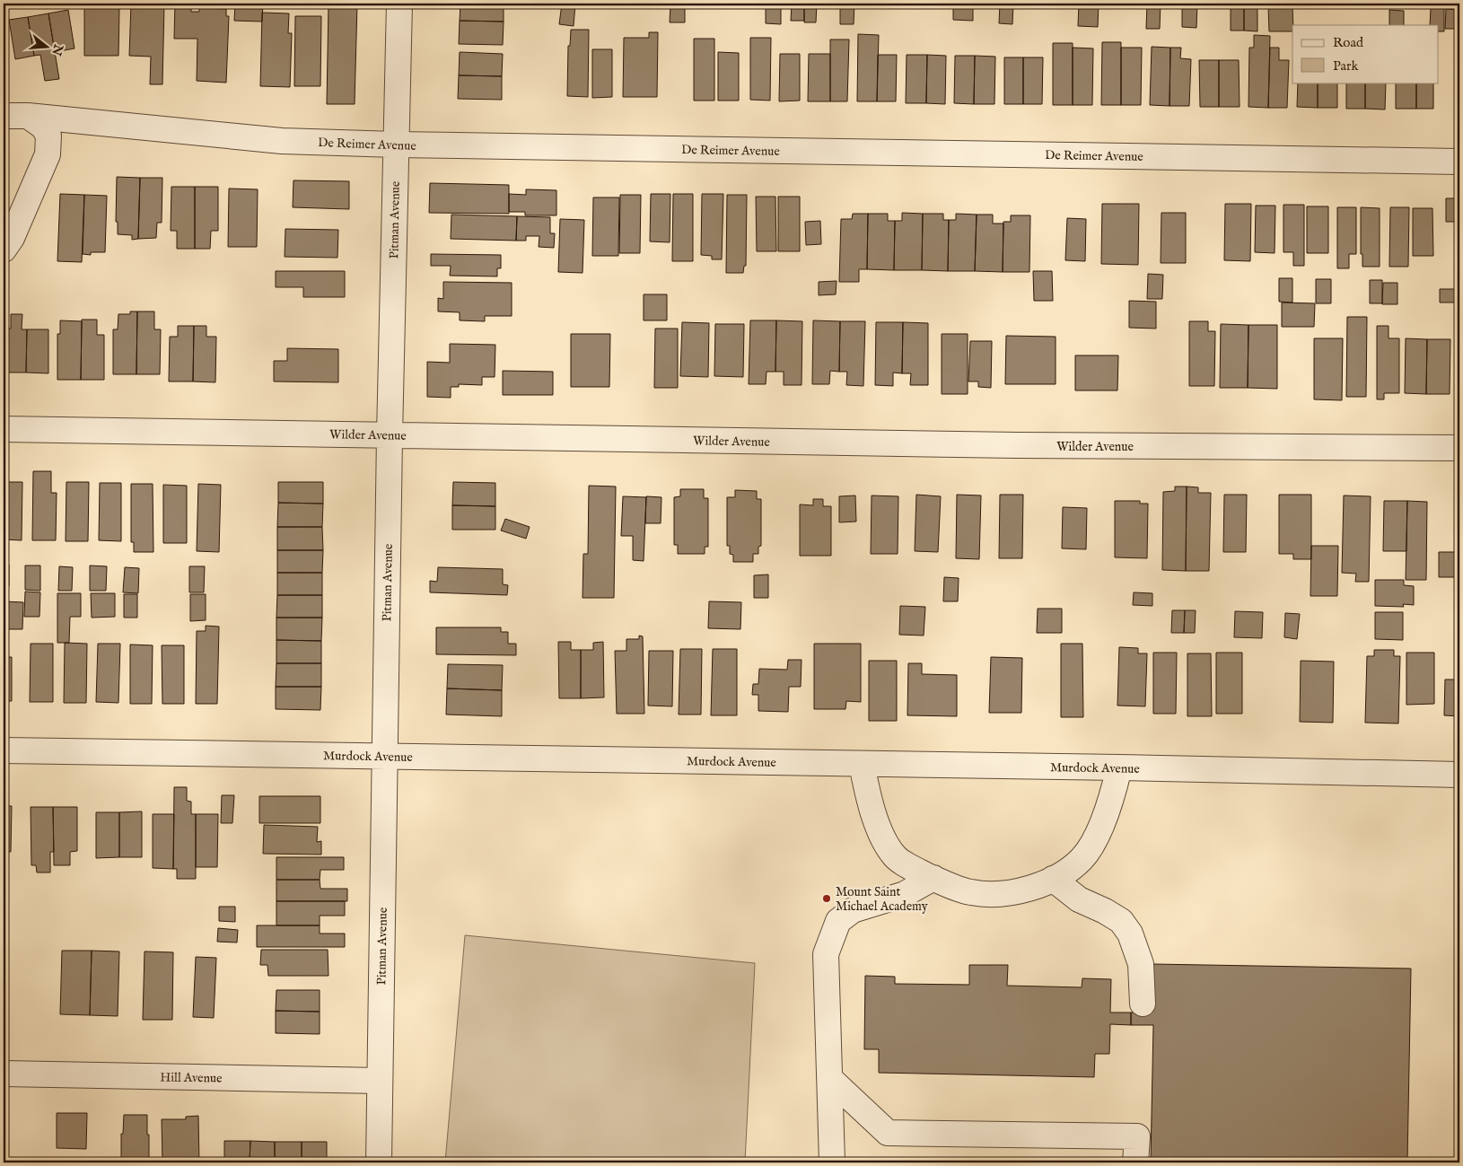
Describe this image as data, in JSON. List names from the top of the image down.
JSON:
{
  "streets": {
    "street": [
      "De Reimer Avenue",
      "Pitman Avenue",
      "Wilder Avenue",
      "Murdock Avenue",
      "Hill Avenue"
    ]
  },
  "crossings": [
    ["De Reimer Avenue", "Pitman Avenue"],
    ["Pitman Avenue", "Wilder Avenue"],
    ["Pitman Avenue", "Murdock Avenue"],
    ["Pitman Avenue", "Hill Avenue"]
  ],
  "places": ["Mount Saint Michael Academy"],
  "legend": ["Road", "Park"],
  "north": "right"
}
